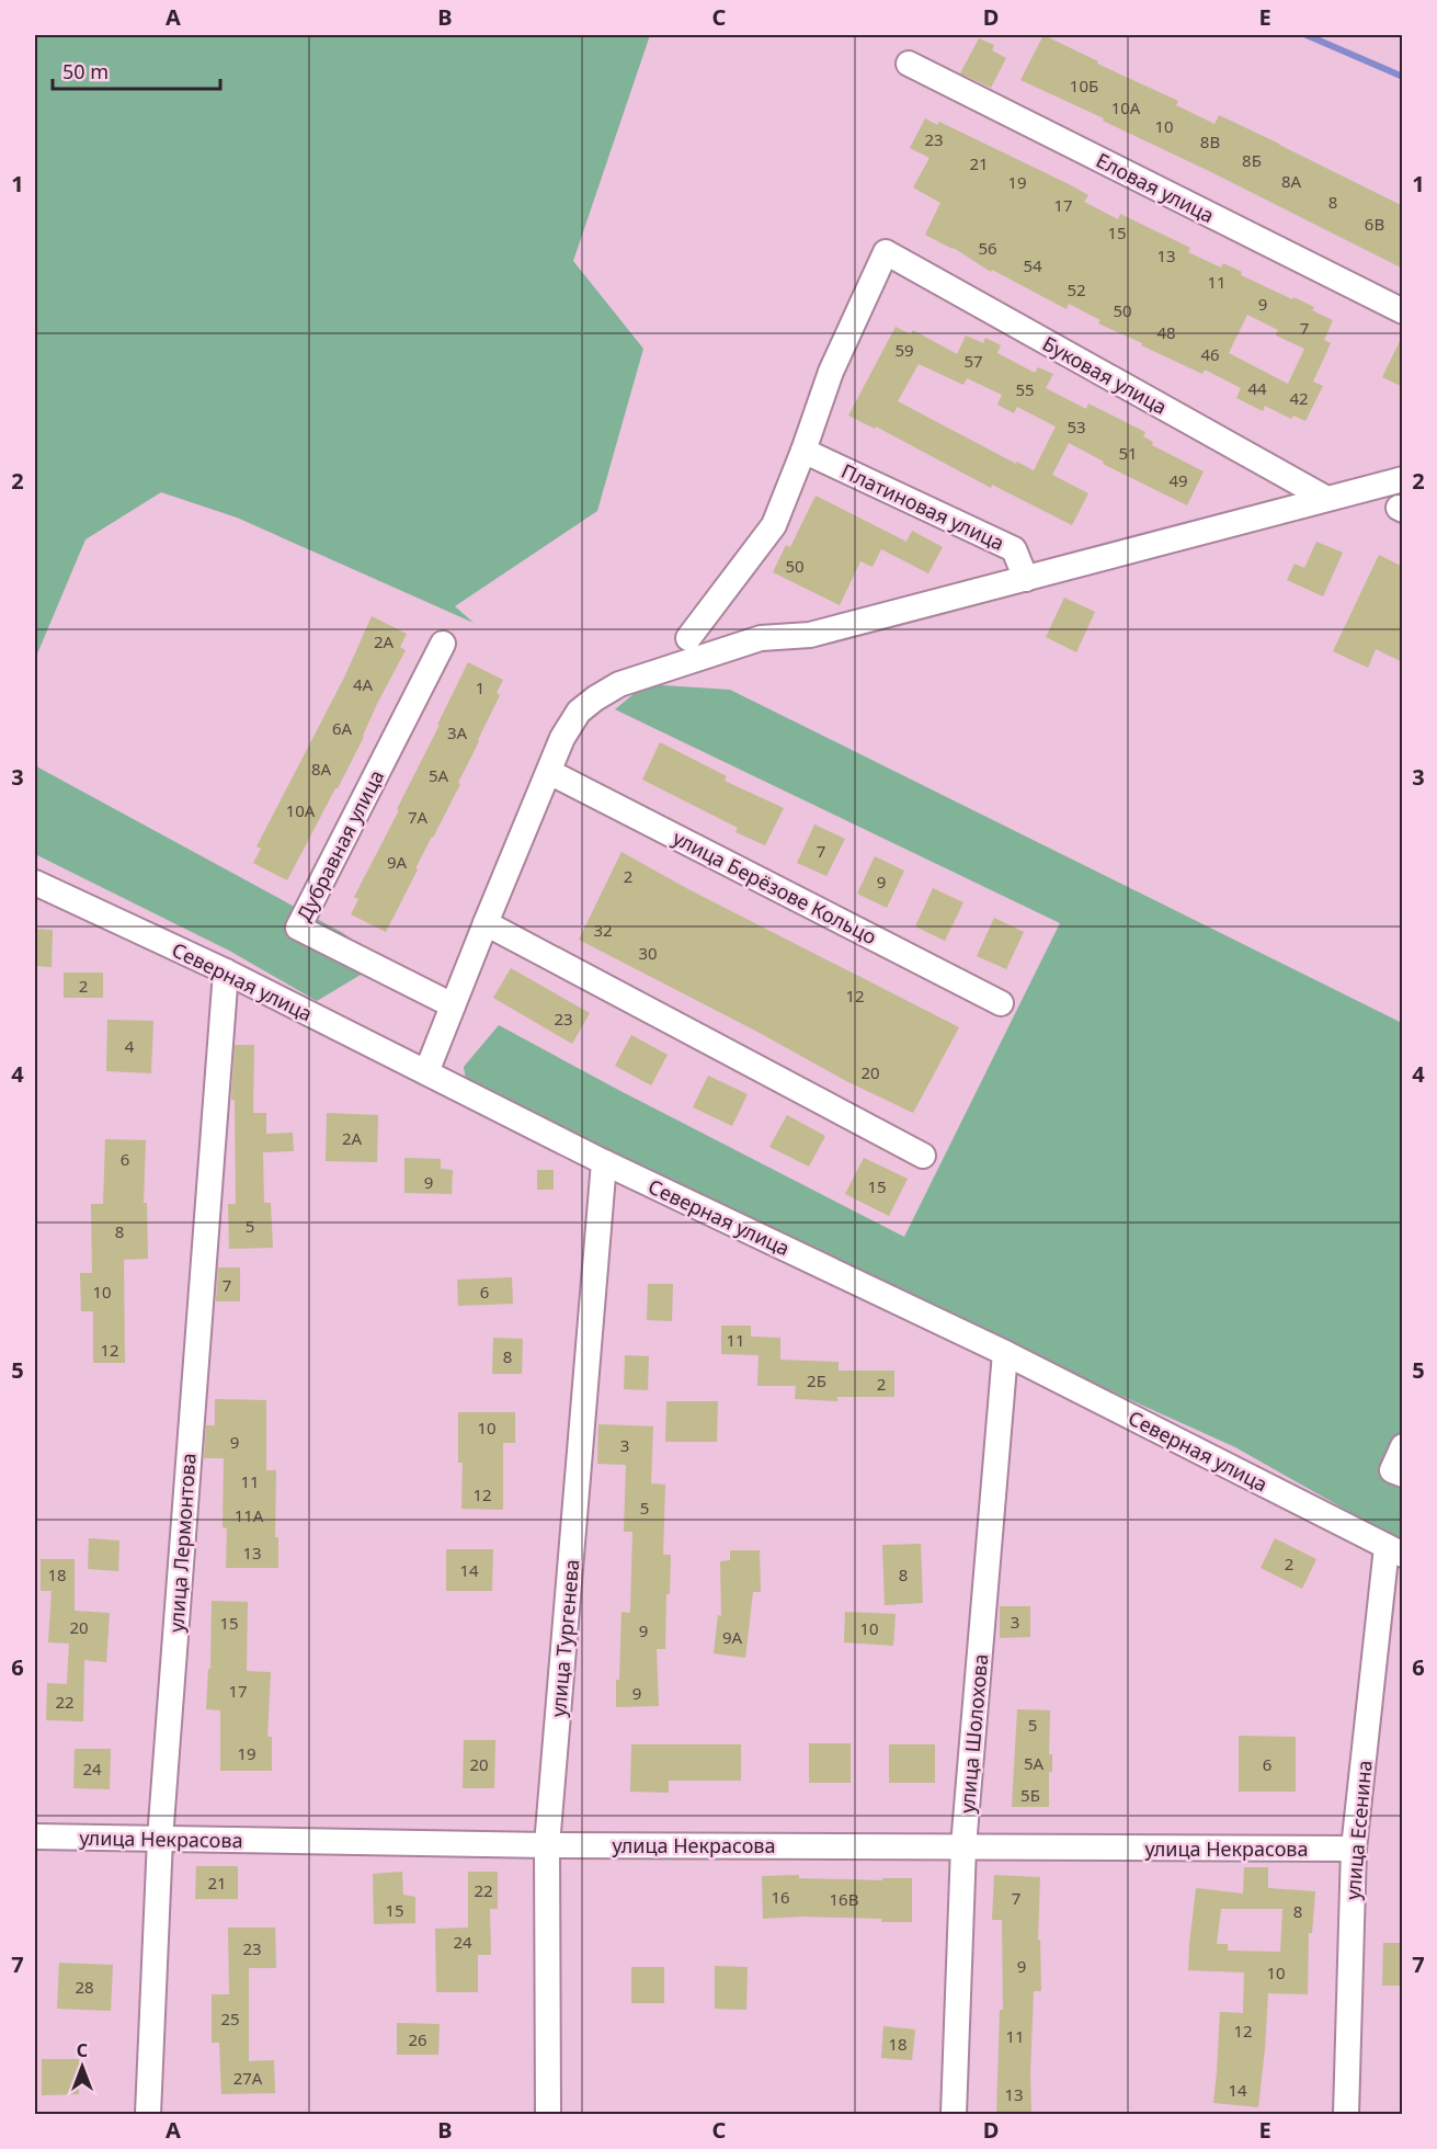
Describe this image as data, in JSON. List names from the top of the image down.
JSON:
{
  "streets": {
    "street": [
      "Еловая улица",
      "Буковая улица",
      "Платиновая улица",
      "Дубравная улица",
      "улица Берёзове Кольцо",
      "Северная улица",
      "улица Лермонтова",
      "улица Тургенева",
      "улица Шолохова",
      "улица Есенина",
      "улица Некрасова"
    ]
  },
  "crossings": [
    ["Буковая улица", "Платиновая улица"],
    ["Северная улица", "улица Лермонтова"],
    ["Северная улица", "улица Тургенева"],
    ["Северная улица", "улица Шолохова"],
    ["Северная улица", "улица Есенина"],
    ["улица Лермонтова", "улица Некрасова"],
    ["улица Тургенева", "улица Некрасова"],
    ["улица Шолохова", "улица Некрасова"],
    ["улица Есенина", "улица Некрасова"]
  ],
  "house_numbers": [
    "10Б",
    "10А",
    "10",
    "23",
    "8В",
    "8Б",
    "21",
    "8А",
    "19",
    "8",
    "17",
    "6В",
    "15",
    "56",
    "13",
    "54",
    "11",
    "52",
    "9",
    "50",
    "7",
    "48",
    "59",
    "46",
    "57",
    "44",
    "55",
    "42",
    "53",
    "51",
    "49",
    "50",
    "2А",
    "4А",
    "1",
    "6А",
    "3А",
    "8А",
    "5А",
    "10А",
    "7А",
    "7",
    "9А",
    "2",
    "9",
    "32",
    "30",
    "2",
    "12",
    "23",
    "4",
    "20",
    "2А",
    "6",
    "9",
    "15",
    "5",
    "8",
    "7",
    "10",
    "6",
    "11",
    "12",
    "8",
    "2Б",
    "2",
    "10",
    "9",
    "3",
    "11",
    "12",
    "5",
    "11А",
    "13",
    "2",
    "14",
    "18",
    "8",
    "3",
    "15",
    "20",
    "10",
    "9",
    "9А",
    "17",
    "9",
    "22",
    "5",
    "19",
    "5А",
    "20",
    "6",
    "24",
    "5Б",
    "21",
    "22",
    "16",
    "7",
    "16В",
    "15",
    "8",
    "24",
    "23",
    "9",
    "10",
    "28",
    "25",
    "12",
    "11",
    "26",
    "18",
    "27А",
    "14",
    "13"
  ],
  "scale_bar": "50 m",
  "north": "top",
  "grid": {
    "columns": [
      "A",
      "B",
      "C",
      "D",
      "E"
    ],
    "rows": [
      "1",
      "2",
      "3",
      "4",
      "5",
      "6",
      "7"
    ]
  }
}
